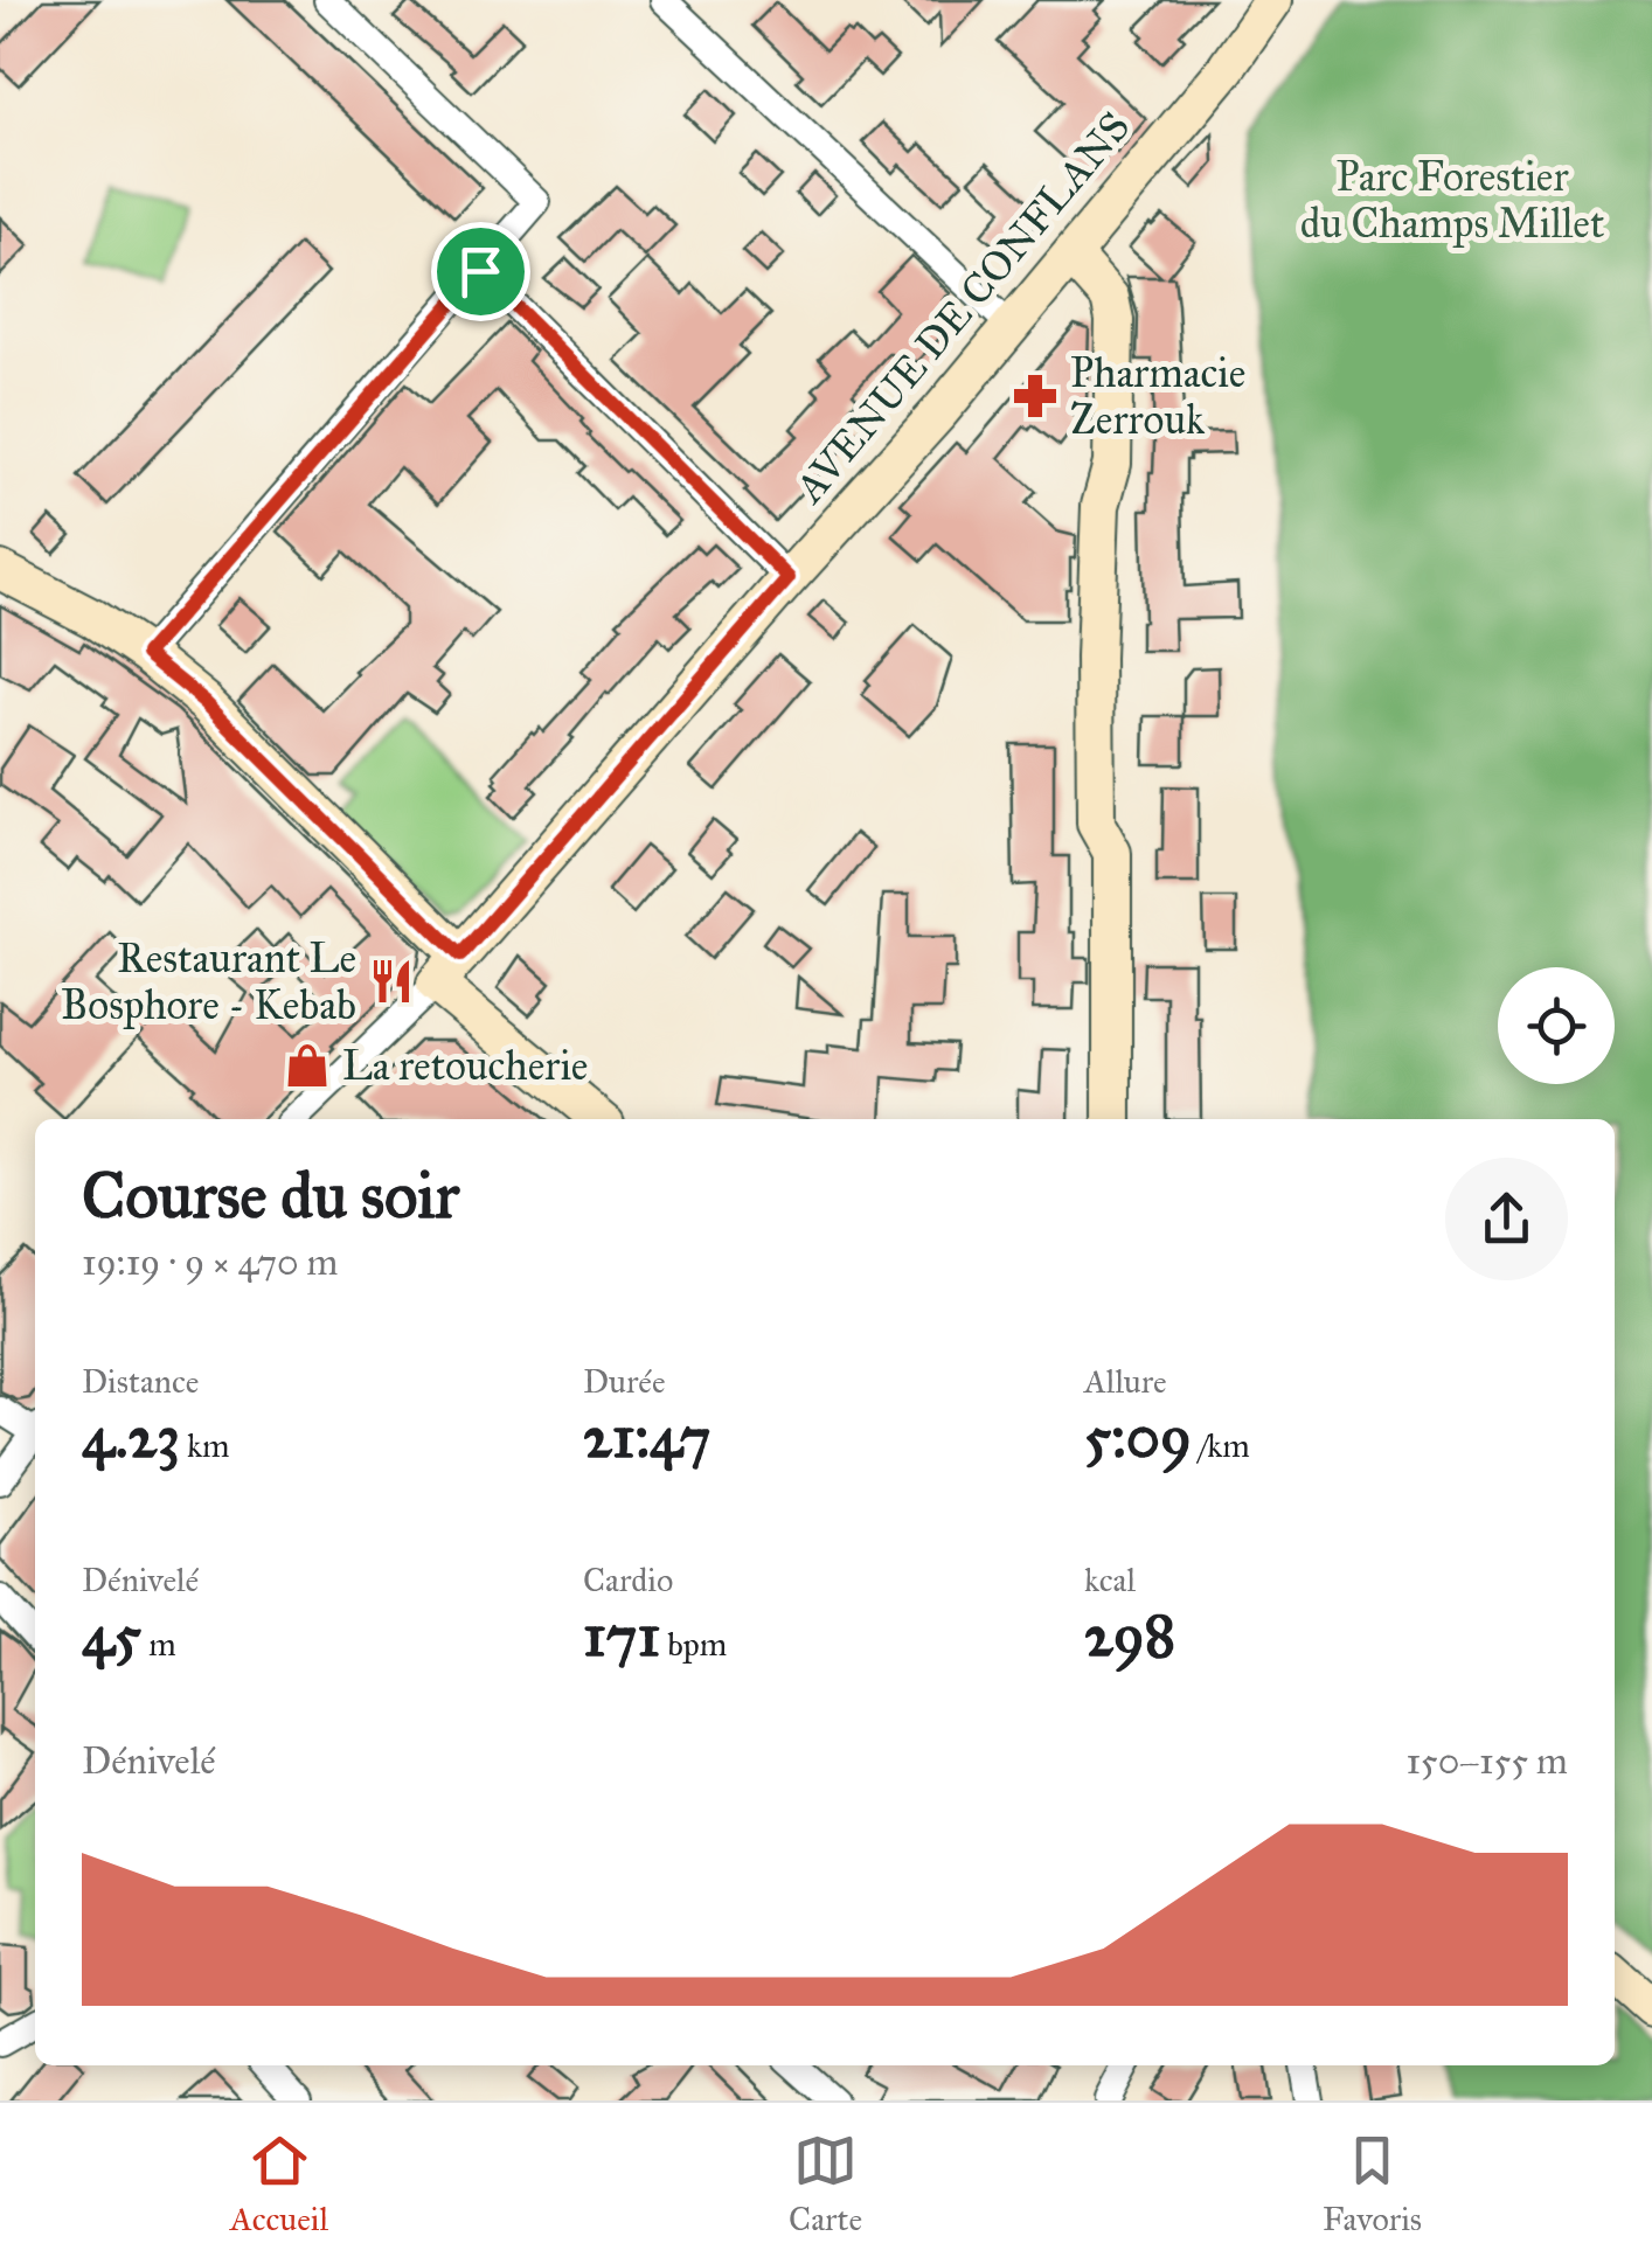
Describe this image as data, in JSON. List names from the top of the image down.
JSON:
{
  "streets": {
    "street": ["AVENUE DE CONFLANS"]
  },
  "parks": ["Parc Forestier du Champs Millet"],
  "places": {
    "pharmacy": ["Pharmacie Zerrouk"],
    "restaurant": ["Restaurant Le Bosphore - Kebab"],
    "shop": ["La retoucherie"]
  },
  "page": {
    "heading": ["Course du soir", "19:19 · 9 × 470 m"],
    "stats": [
      ["Distance", "4.23 km"],
      ["Durée", "21:47"],
      ["Allure", "5:09 /km"],
      ["Dénivelé", "45 m"],
      ["Cardio", "171 bpm"],
      ["kcal", "298"]
    ],
    "chart": ["Dénivelé", "150–155 m"],
    "tabs": ["Accueil", "Carte", "Favoris"]
  }
}
